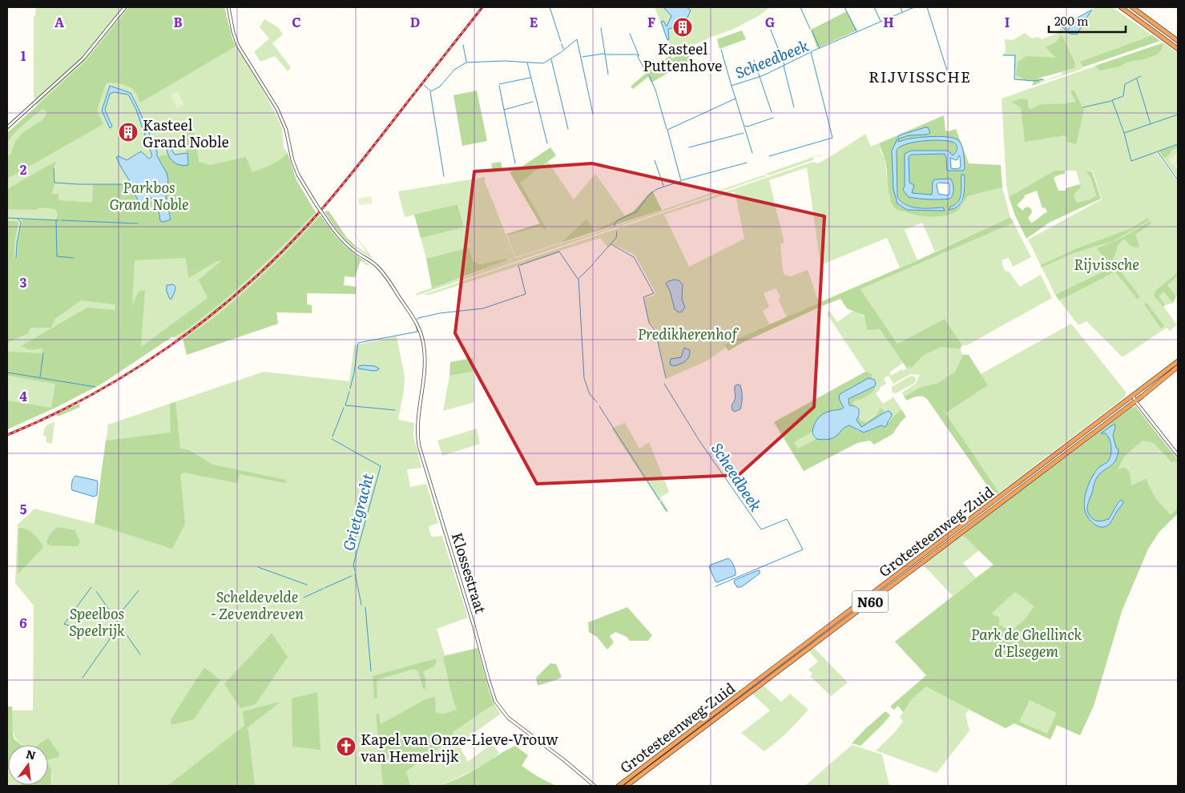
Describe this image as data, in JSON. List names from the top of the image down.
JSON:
{
  "streets": {
    "highway": ["Grotesteenweg-Zuid", "N60"],
    "street": ["Klossestraat"]
  },
  "crossings": [
    ["Grotesteenweg-Zuid", "N60"]
  ],
  "districts": ["RIJVISSCHE"],
  "water": ["Scheedbeek", "Grietgracht"],
  "parks": [
    "Parkbos Grand Noble",
    "Rijvissche",
    "Predikherenhof",
    "Scheldevelde - Zevendreven",
    "Speelbos Speelrijk",
    "Park de Ghellinck d'Elsegem"
  ],
  "places": {
    "building": ["Kasteel Puttenhove", "Kasteel Grand Noble"],
    "church": ["Kapel van Onze-Lieve-Vrouw van Hemelrijk"]
  },
  "scale_bar": "200 m",
  "north": "top",
  "grid": {
    "columns": [
      "A",
      "B",
      "C",
      "D",
      "E",
      "F",
      "G",
      "H",
      "I"
    ],
    "rows": [
      "1",
      "2",
      "3",
      "4",
      "5",
      "6"
    ]
  }
}
